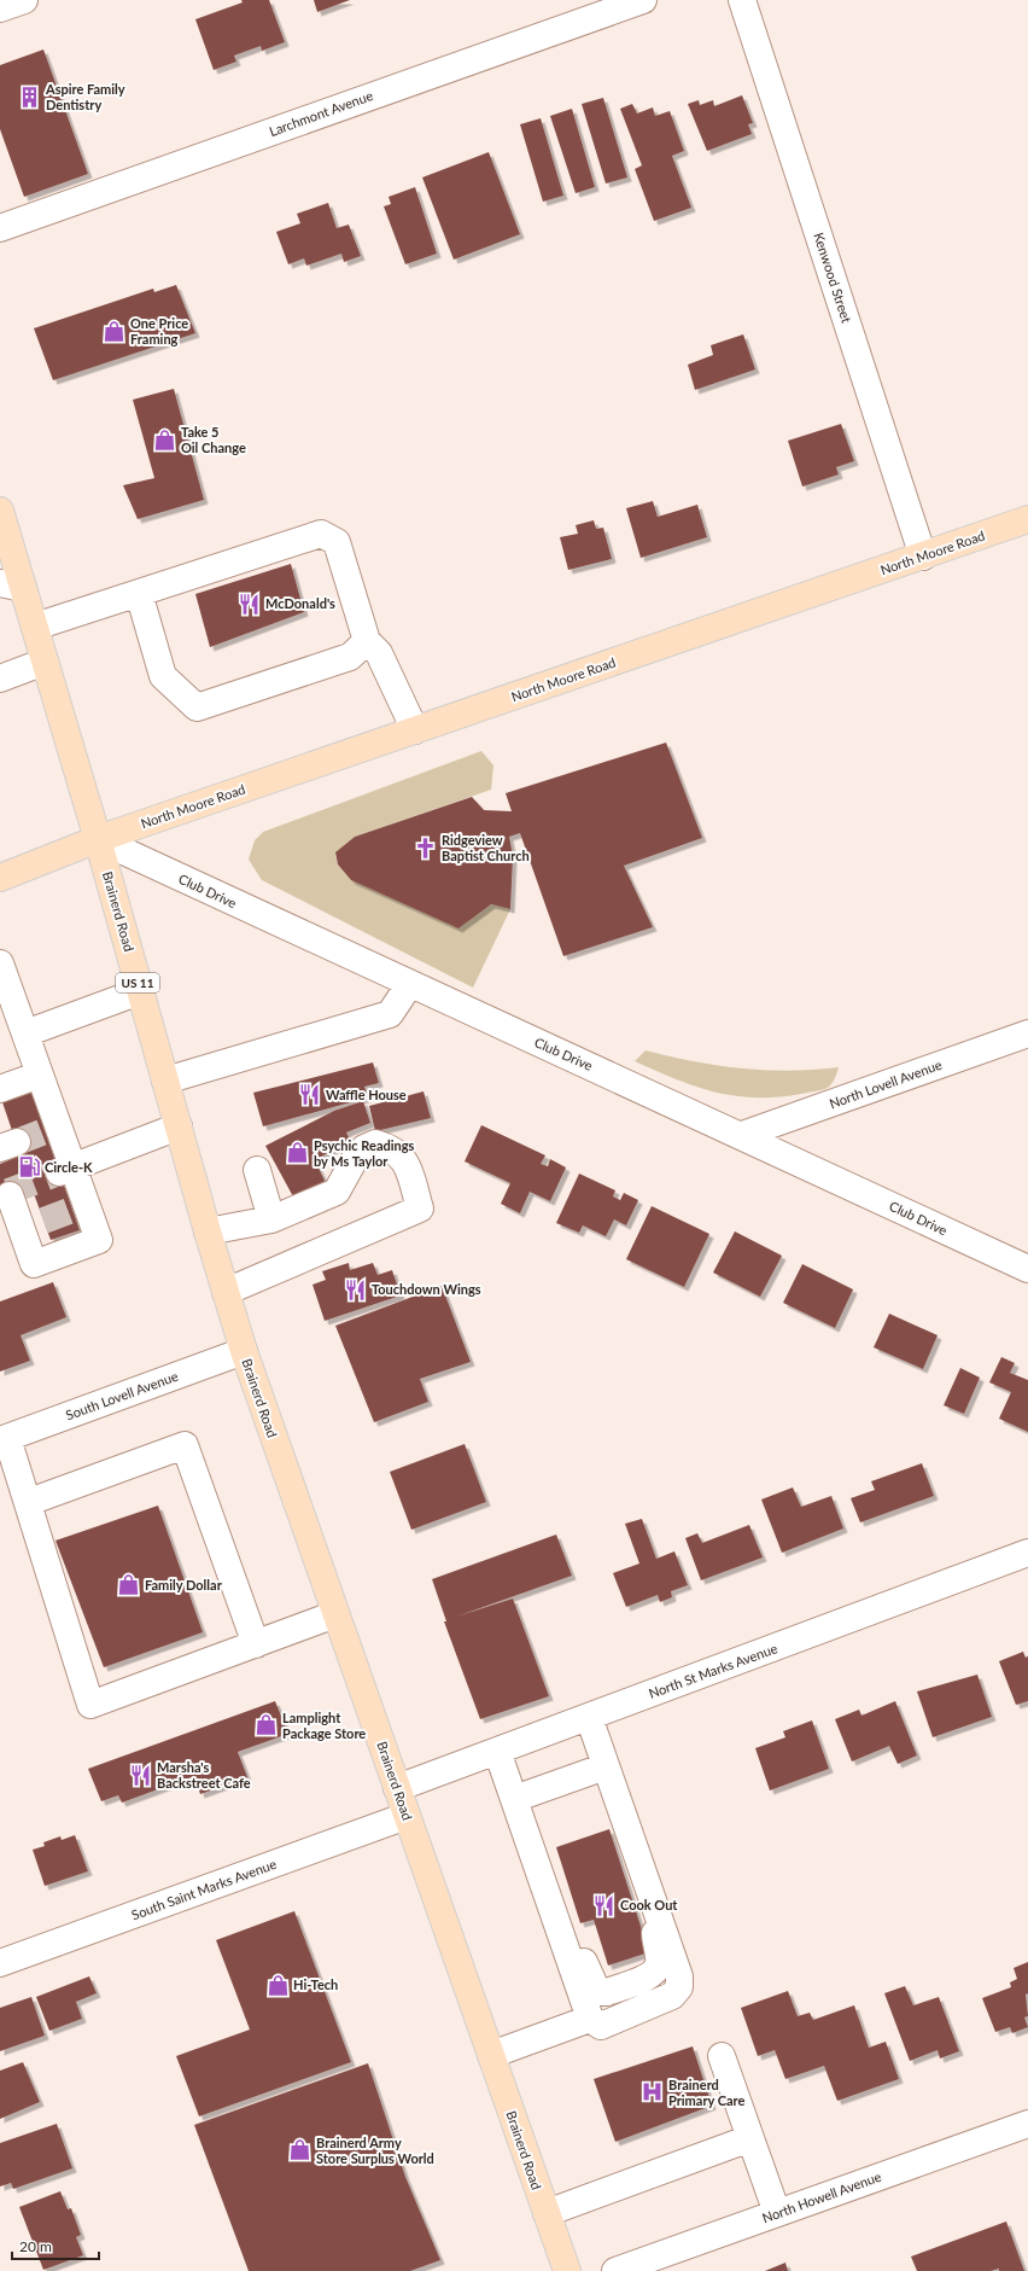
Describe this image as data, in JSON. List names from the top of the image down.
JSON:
{
  "streets": {
    "main road": ["North Moore Road", "Brainerd Road", "US 11"],
    "street": [
      "Larchmont Avenue",
      "Kenwood Street",
      "Club Drive",
      "North Lovell Avenue",
      "South Lovell Avenue",
      "North St Marks Avenue",
      "South Saint Marks Avenue",
      "North Howell Avenue"
    ]
  },
  "crossings": [
    ["Kenwood Street", "North Moore Road"],
    ["North Moore Road", "Club Drive"],
    ["North Moore Road", "Brainerd Road"],
    ["Club Drive", "Brainerd Road"],
    ["Club Drive", "North Lovell Avenue"],
    ["Brainerd Road", "South Lovell Avenue"],
    ["Brainerd Road", "North St Marks Avenue"],
    ["Brainerd Road", "South Saint Marks Avenue"]
  ],
  "places": {
    "building": ["Aspire Family Dentistry"],
    "shop": [
      "One Price Framing",
      "Take 5 Oil Change",
      "Psychic Readings by Ms Taylor",
      "Family Dollar",
      "Lamplight Package Store",
      "Hi-Tech",
      "Brainerd Army Store Surplus World"
    ],
    "restaurant": [
      "McDonald's",
      "Waffle House",
      "Touchdown Wings",
      "Marsha's Backstreet Cafe",
      "Cook Out"
    ],
    "church": ["Ridgeview Baptist Church"],
    "fuel station": ["Circle-K"],
    "hospital": ["Brainerd Primary Care"]
  },
  "scale_bar": "20 m"
}
